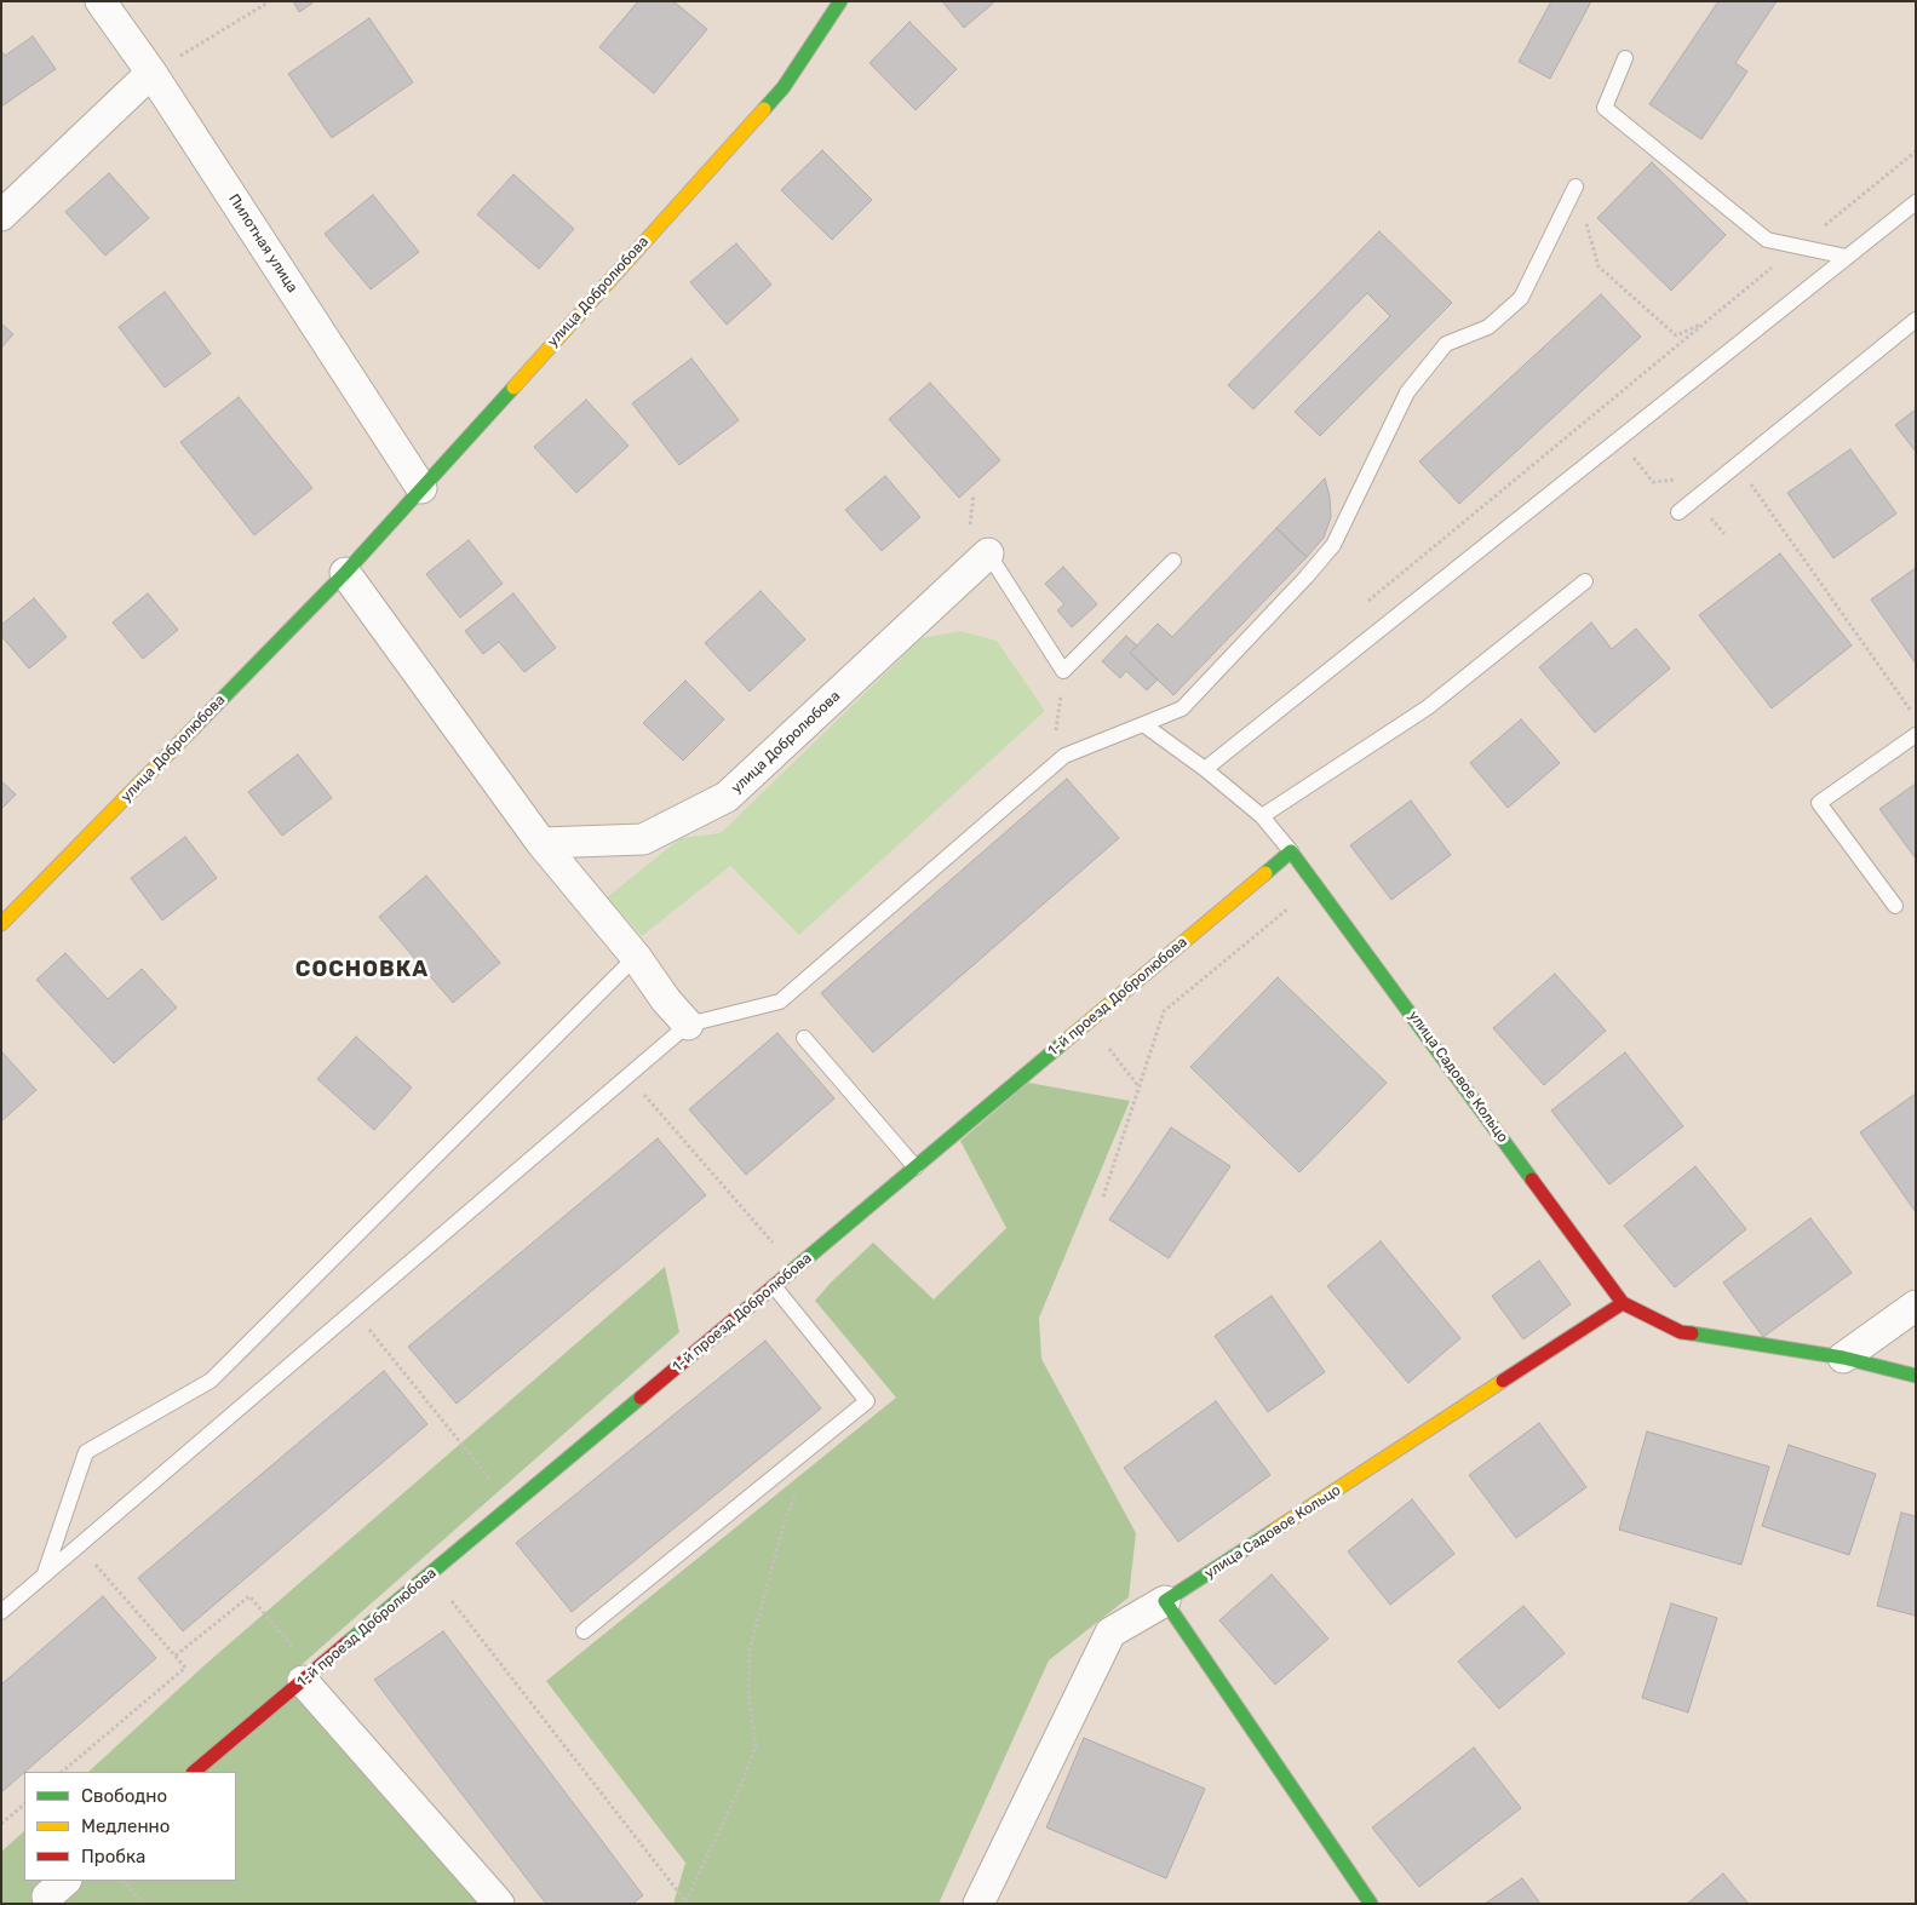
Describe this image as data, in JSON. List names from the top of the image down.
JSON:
{
  "streets": {
    "street": [
      "Пилотная улица",
      "улица Добролюбова",
      "1-й проезд Добролюбова",
      "улица Садовое Кольцо"
    ]
  },
  "crossings": [
    ["Пилотная улица", "улица Добролюбова"],
    ["1-й проезд Добролюбова", "улица Садовое Кольцо"]
  ],
  "districts": ["СОСНОВКА"],
  "legend": ["Свободно", "Медленно", "Пробка"]
}
